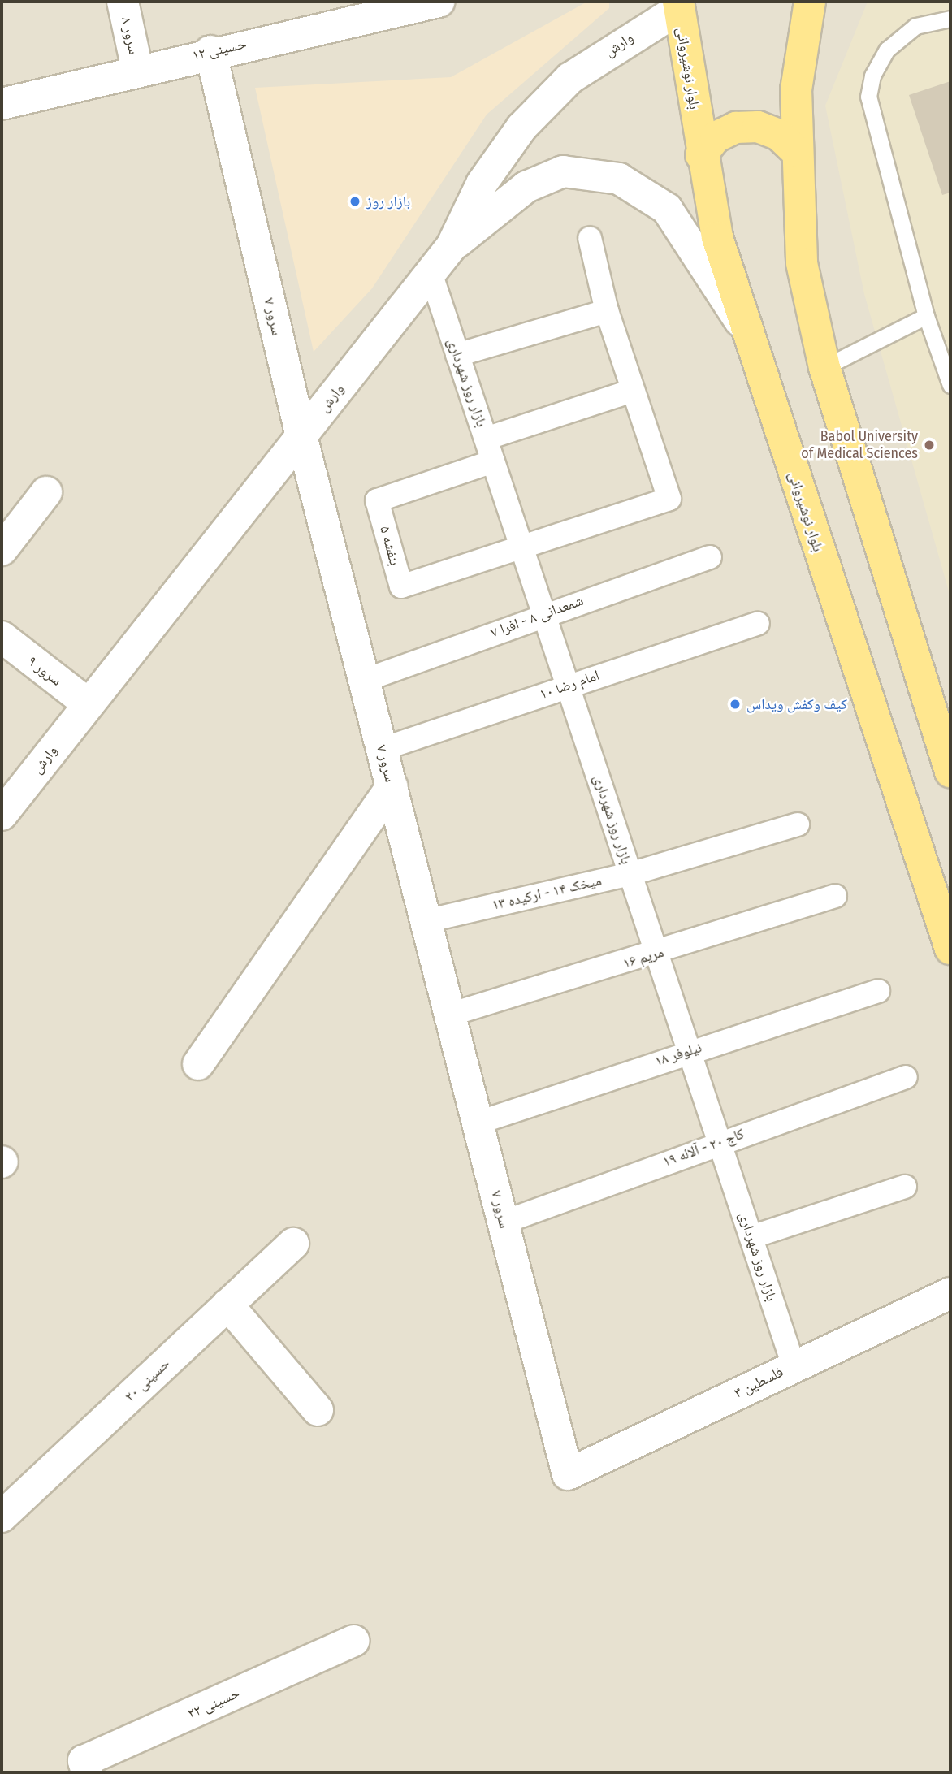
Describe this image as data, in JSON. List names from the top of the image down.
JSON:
{
  "streets": {
    "main road": ["بلوار نوشیروانی"],
    "street": [
      "سرور ۸",
      "وارش",
      "حسینی ۱۲",
      "سرور ۷",
      "بازار روز شهرداری",
      "بنفشه ۵",
      "شمعدانی ۸ - افرا ۷",
      "سرور ۹",
      "امام رضا ۱۰",
      "میخک ۱۴ - ارکیده ۱۳",
      "مریم ۱۶",
      "نیلوفر ۱۸",
      "کاج ۲۰ - آلاله ۱۹",
      "حسینی ٢٠",
      "فلسطین ۳",
      "حسینی ۲۲"
    ]
  },
  "crossings": [
    ["سرور ۸", "حسینی ۱۲"],
    ["وارش", "بلوار نوشیروانی"],
    ["وارش", "سرور ۷"],
    ["وارش", "بازار روز شهرداری"],
    ["وارش", "سرور ۹"],
    ["حسینی ۱۲", "سرور ۷"],
    ["سرور ۷", "شمعدانی ۸ - افرا ۷"],
    ["سرور ۷", "امام رضا ۱۰"],
    ["سرور ۷", "میخک ۱۴ - ارکیده ۱۳"],
    ["سرور ۷", "مریم ۱۶"],
    ["سرور ۷", "نیلوفر ۱۸"],
    ["سرور ۷", "کاج ۲۰ - آلاله ۱۹"],
    ["سرور ۷", "فلسطین ۳"],
    ["بازار روز شهرداری", "بنفشه ۵"],
    ["بازار روز شهرداری", "شمعدانی ۸ - افرا ۷"],
    ["بازار روز شهرداری", "امام رضا ۱۰"],
    ["بازار روز شهرداری", "میخک ۱۴ - ارکیده ۱۳"],
    ["بازار روز شهرداری", "مریم ۱۶"],
    ["بازار روز شهرداری", "نیلوفر ۱۸"],
    ["بازار روز شهرداری", "کاج ۲۰ - آلاله ۱۹"],
    ["بازار روز شهرداری", "فلسطین ۳"]
  ],
  "places": ["بازار روز", "Babol University of Medical Sciences", "کیف و‌کفش ویداس"]
}
